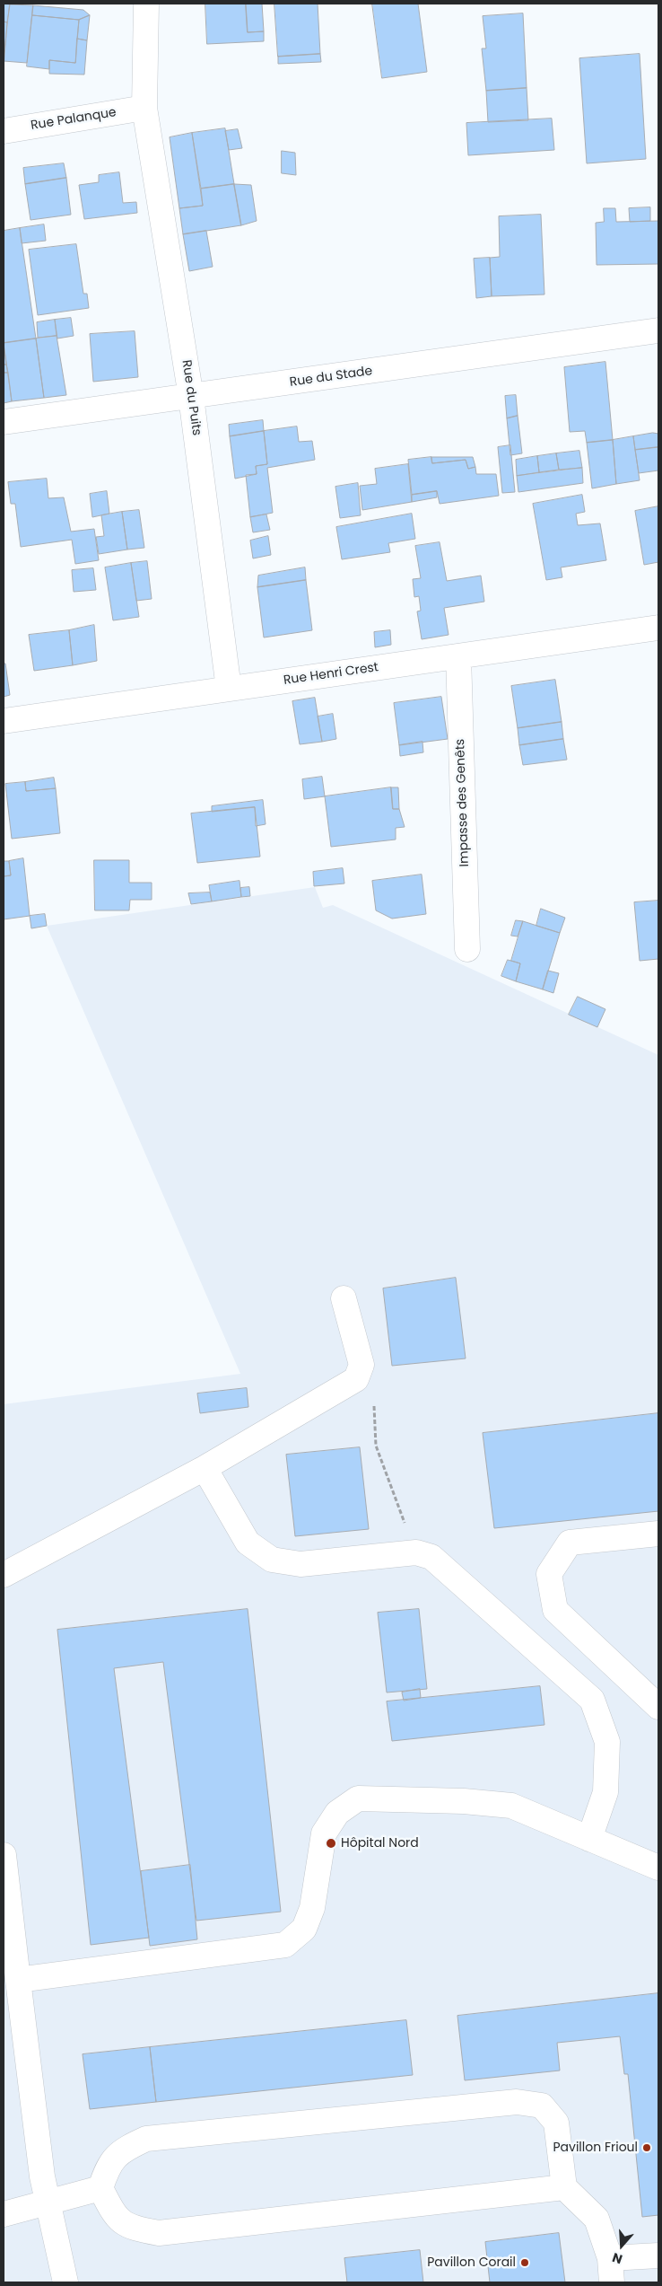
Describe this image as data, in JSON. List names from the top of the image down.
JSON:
{
  "streets": {
    "street": [
      "Rue Palanque",
      "Rue du Stade",
      "Rue du Puits",
      "Rue Henri Crest",
      "Impasse des Genêts"
    ]
  },
  "crossings": [
    ["Rue Palanque", "Rue du Puits"],
    ["Rue du Stade", "Rue du Puits"],
    ["Rue du Puits", "Rue Henri Crest"],
    ["Rue Henri Crest", "Impasse des Genêts"]
  ],
  "places": ["Hôpital Nord", "Pavillon Frioul", "Pavillon Corail"],
  "north": "bottom"
}
